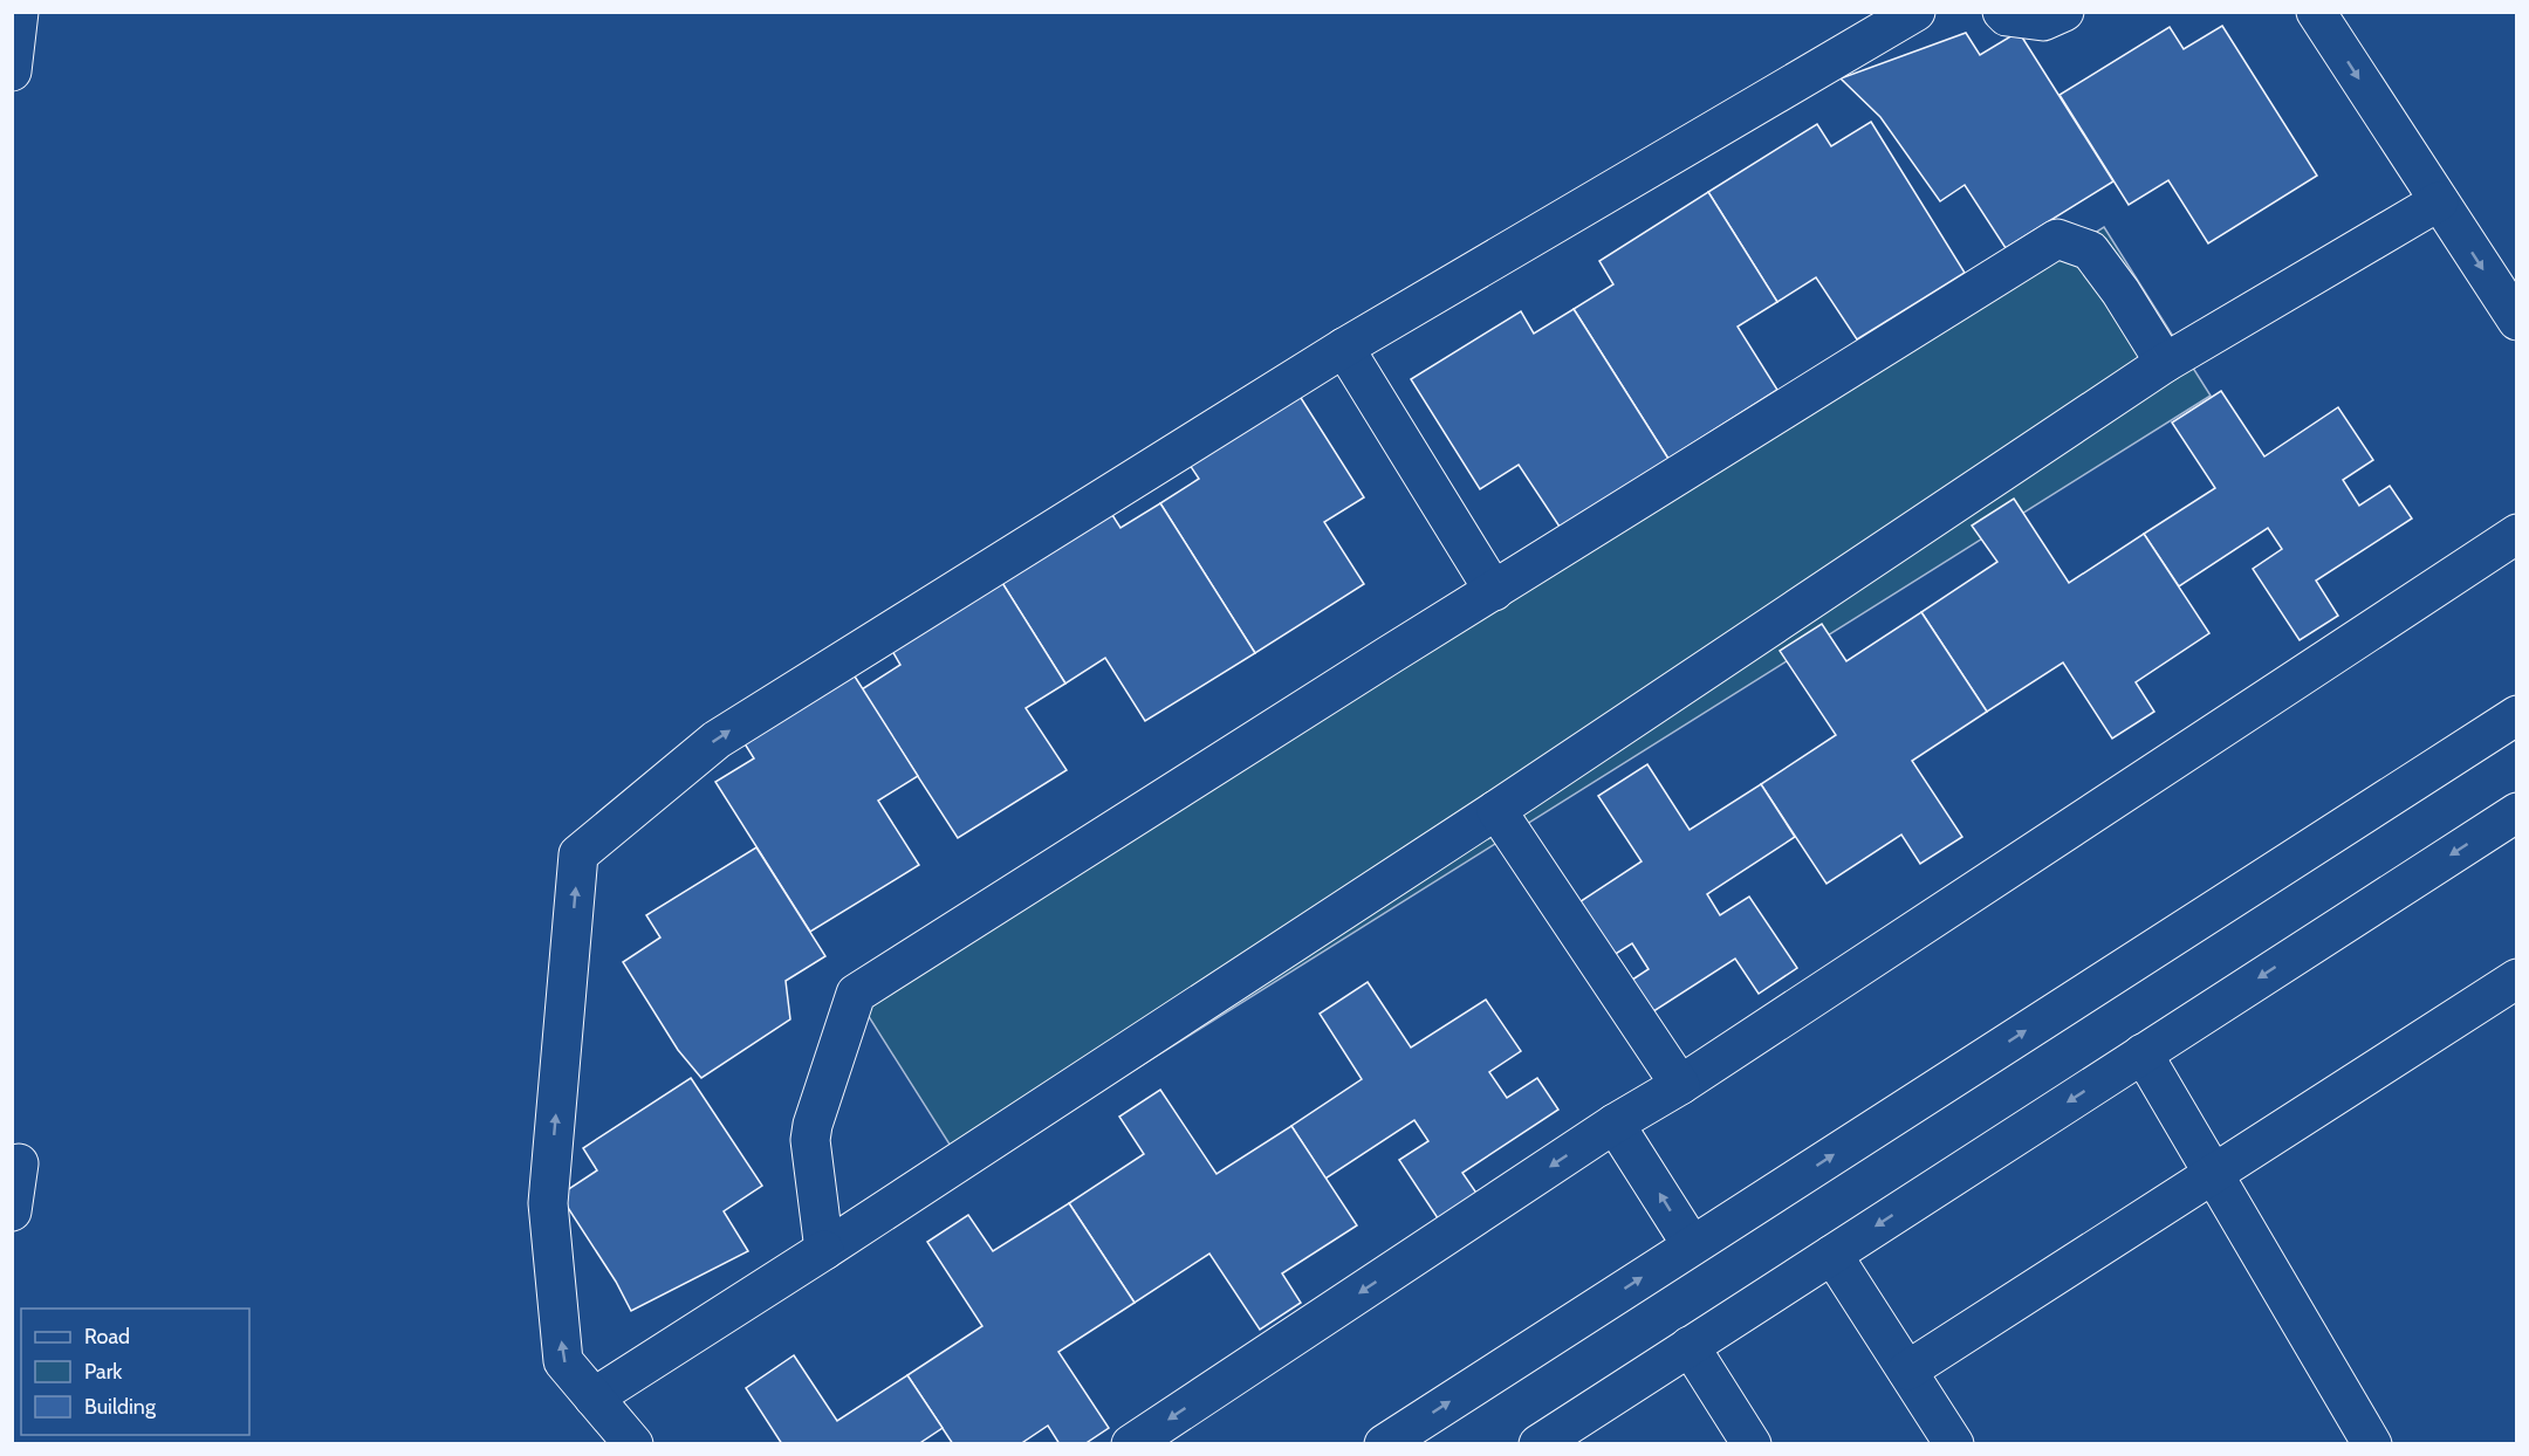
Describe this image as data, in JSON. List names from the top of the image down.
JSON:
{
  "legend": ["Road", "Park", "Building"]
}
